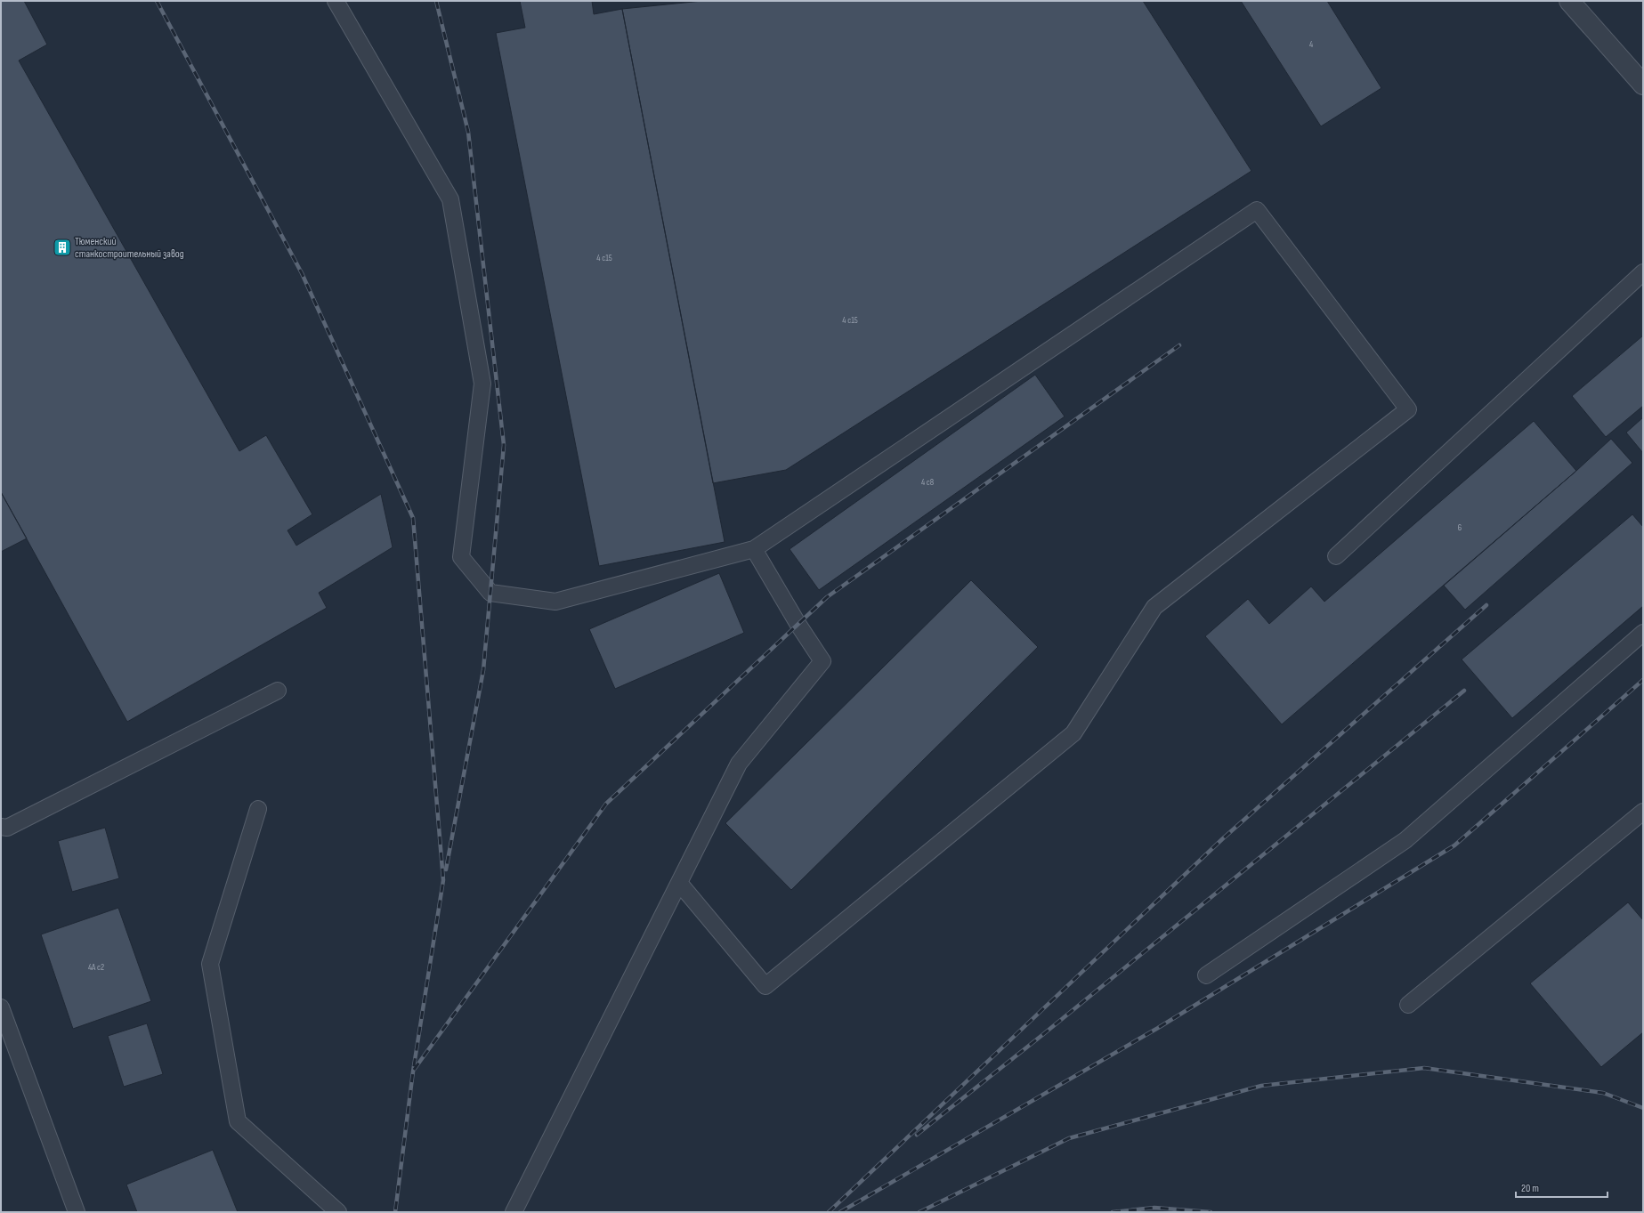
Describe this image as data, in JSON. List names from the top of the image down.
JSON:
{
  "places": {
    "building": ["Тюменский станкостроительный завод"]
  },
  "house_numbers": [
    "4",
    "4 с15",
    "4 с15",
    "4 с8",
    "6",
    "4А с2"
  ],
  "scale_bar": "20 m"
}
